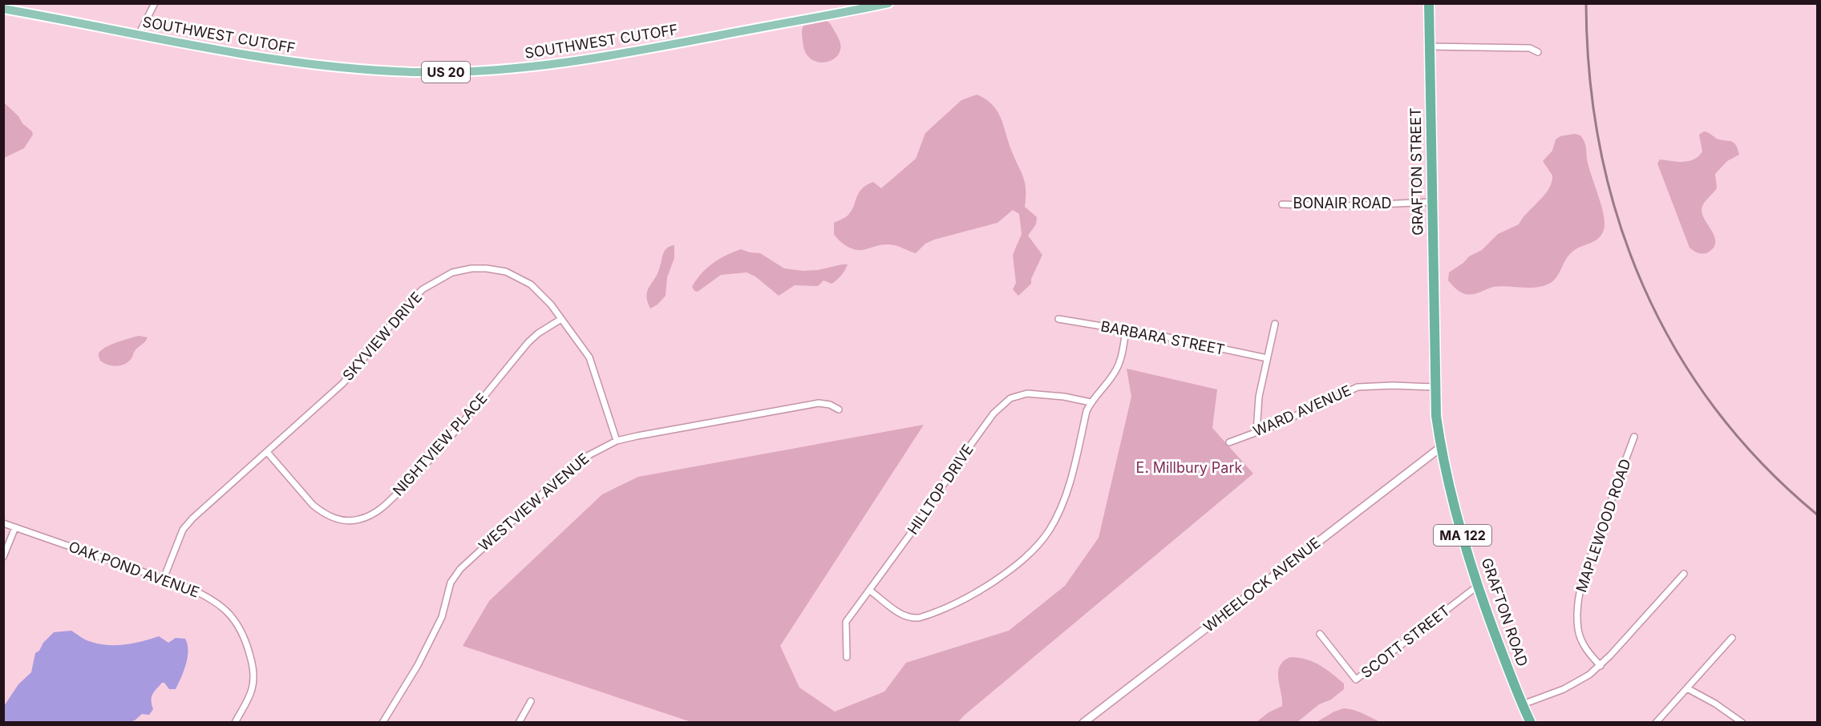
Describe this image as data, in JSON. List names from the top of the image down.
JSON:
{
  "streets": {
    "highway": ["GRAFTON STREET", "MA 122", "GRAFTON ROAD"],
    "main road": ["SOUTHWEST CUTOFF", "US 20"],
    "street": [
      "BONAIR ROAD",
      "SKYVIEW DRIVE",
      "BARBARA STREET",
      "WARD AVENUE",
      "NIGHTVIEW PLACE",
      "HILLTOP DRIVE",
      "WESTVIEW AVENUE",
      "MAPLEWOOD ROAD",
      "OAK POND AVENUE",
      "WHEELOCK AVENUE",
      "SCOTT STREET"
    ]
  },
  "crossings": [
    ["GRAFTON STREET", "BONAIR ROAD"],
    ["GRAFTON STREET", "GRAFTON ROAD"],
    ["SKYVIEW DRIVE", "NIGHTVIEW PLACE"],
    ["SKYVIEW DRIVE", "WESTVIEW AVENUE"],
    ["SKYVIEW DRIVE", "OAK POND AVENUE"],
    ["WARD AVENUE", "GRAFTON ROAD"],
    ["WHEELOCK AVENUE", "GRAFTON ROAD"],
    ["GRAFTON ROAD", "SCOTT STREET"]
  ],
  "parks": ["E. Millbury Park"]
}
